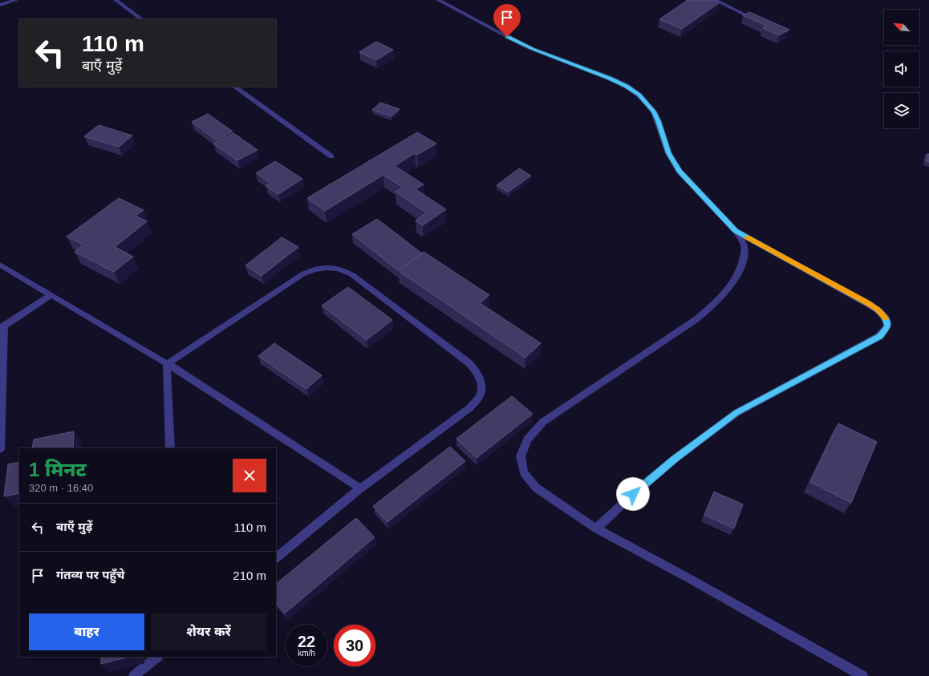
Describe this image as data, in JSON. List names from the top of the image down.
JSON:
{
  "north": "top left",
  "page": {
    "turn": ["110 m", "बाएँ मुड़ें"],
    "heading": ["1 मिनट", "320 m · 16:40"],
    "list": [
      {
        "name": "बाएँ मुड़ें",
        "value": "110 m"
      },
      {
        "name": "गंतव्य पर पहुँचे",
        "value": "210 m"
      }
    ],
    "buttons": ["बाहर", "शेयर करें"],
    "speed": "22 km/h",
    "limit": "30"
  }
}
